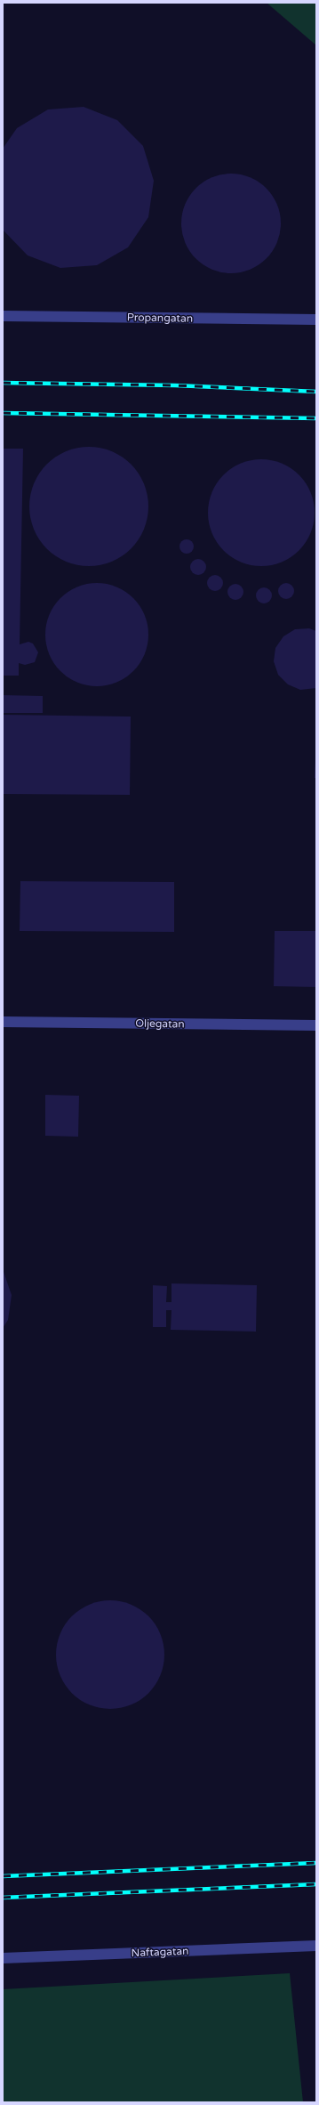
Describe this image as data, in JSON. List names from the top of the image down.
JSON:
{
  "streets": {
    "lane": ["Propangatan", "Oljegatan", "Naftagatan"]
  }
}
